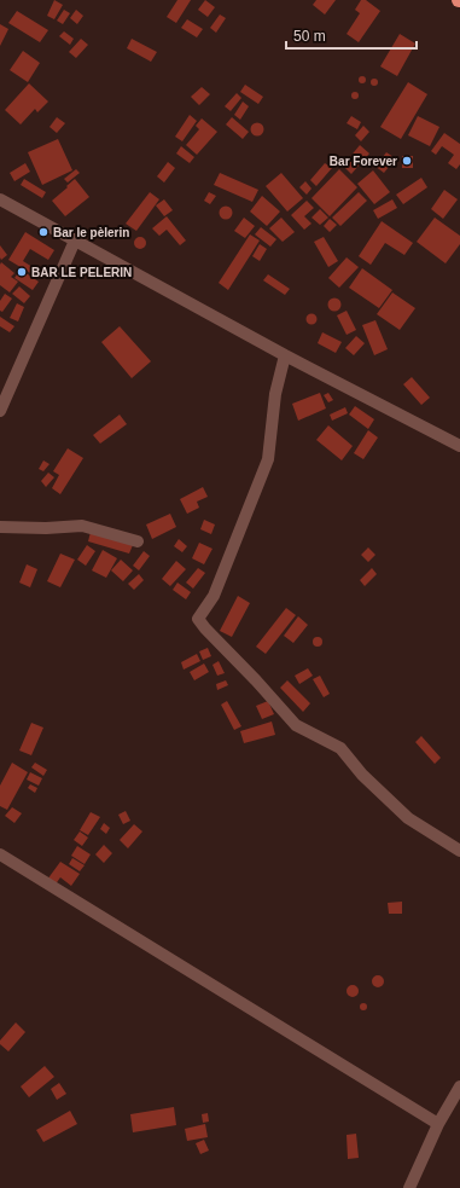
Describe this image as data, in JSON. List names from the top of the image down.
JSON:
{
  "places": ["Bar Forever", "Bar le pèlerin", "BAR LE PELERIN"],
  "scale_bar": "50 m"
}
